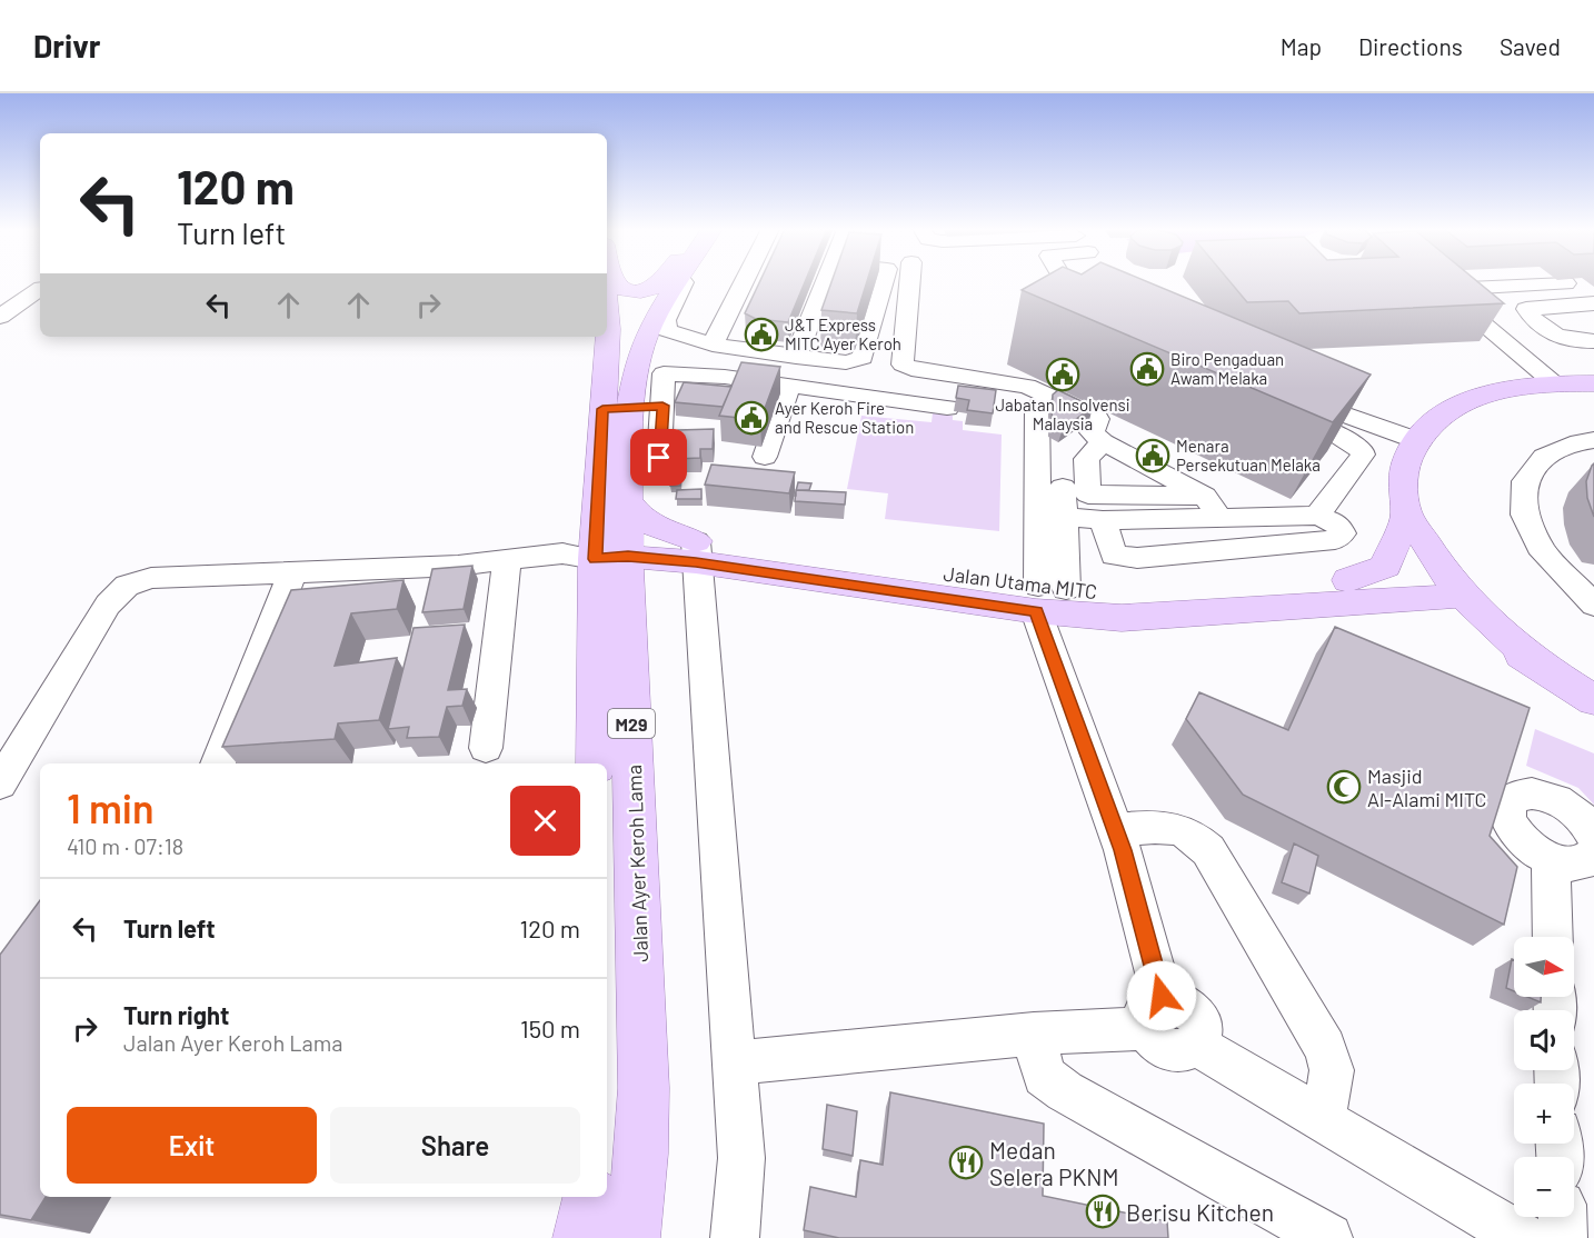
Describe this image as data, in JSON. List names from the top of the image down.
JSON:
{
  "streets": {
    "main road": ["M29", "Jalan Ayer Keroh Lama"]
  },
  "places": {
    "public building": [
      "J&T Express MITC Ayer Keroh",
      "Biro Pengaduan Awam Melaka",
      "Jabatan Insolvensi Malaysia",
      "Ayer Keroh Fire and Rescue Station",
      "Menara Persekutuan Melaka"
    ],
    "mosque": ["Masjid Al-Alami MITC"],
    "restaurant": ["Medan Selera PKNM", "Berisu Kitchen"]
  },
  "north": "right",
  "page": {
    "header": "Drivr",
    "nav": ["Map", "Directions", "Saved"],
    "turn": ["120 m", "Turn left"],
    "heading": ["1 min", "410 m · 07:18"],
    "list": [
      {
        "name": "Turn left",
        "value": "120 m"
      },
      {
        "name": "Turn right",
        "note": "Jalan Ayer Keroh Lama",
        "value": "150 m"
      }
    ],
    "map_buttons": ["+", "−"],
    "buttons": ["Exit", "Share"]
  }
}
